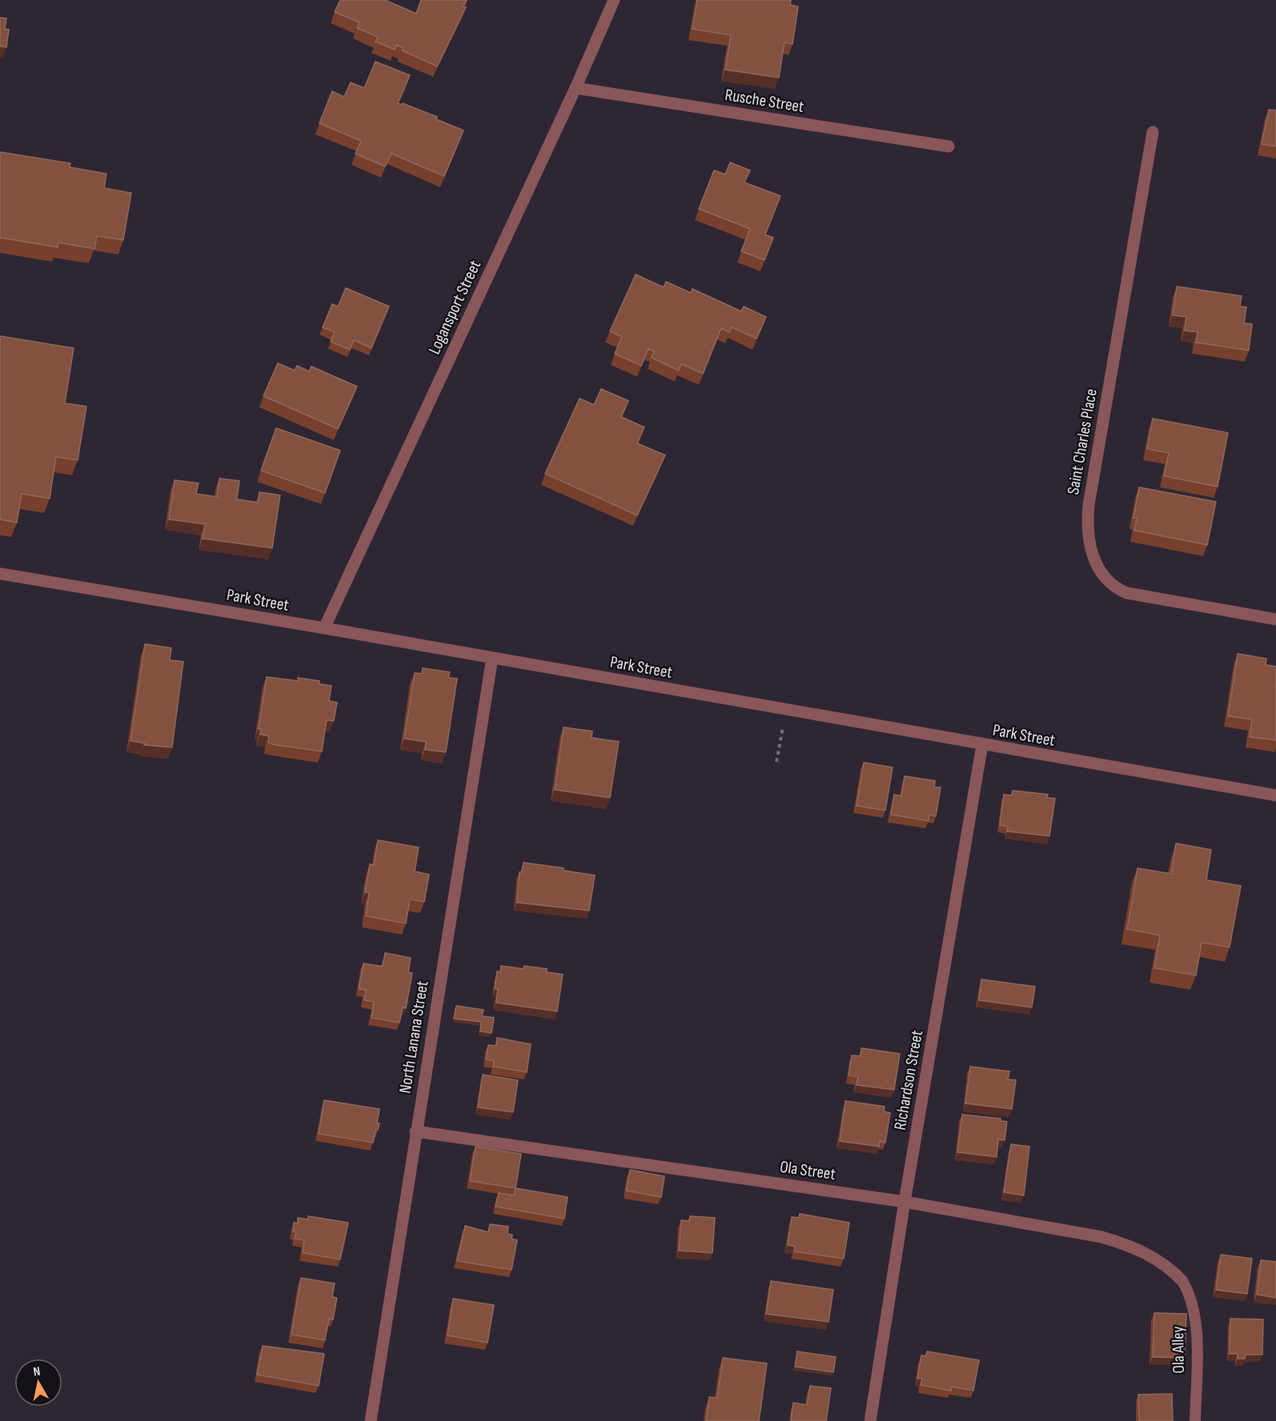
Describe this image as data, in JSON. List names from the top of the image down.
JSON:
{
  "streets": {
    "street": [
      "Rusche Street",
      "Logansport Street",
      "Saint Charles Place",
      "Park Street",
      "North Lanana Street",
      "Richardson Street",
      "Ola Street"
    ],
    "lane": ["Ola Alley"]
  },
  "crossings": [
    ["Rusche Street", "Logansport Street"],
    ["Logansport Street", "Park Street"],
    ["Park Street", "North Lanana Street"],
    ["Park Street", "Richardson Street"],
    ["North Lanana Street", "Ola Street"],
    ["Richardson Street", "Ola Street"],
    ["Ola Street", "Ola Alley"]
  ],
  "north": "top"
}
